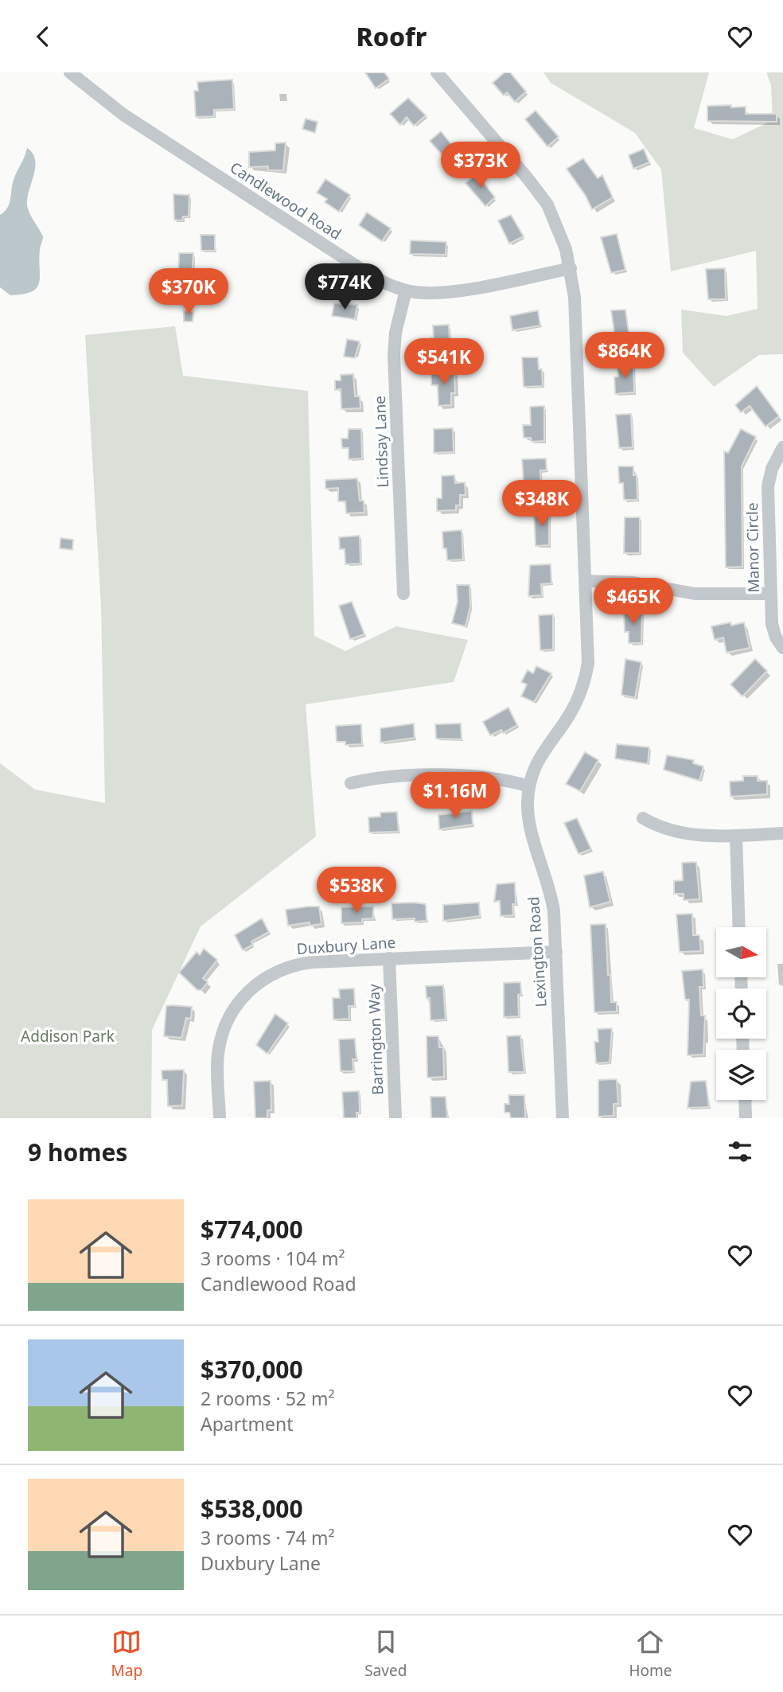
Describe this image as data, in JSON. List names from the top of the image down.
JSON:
{
  "streets": {
    "street": [
      "Candlewood Road",
      "Lindsay Lane",
      "Manor Circle",
      "Duxbury Lane",
      "Lexington Road",
      "Barrington Way"
    ]
  },
  "crossings": [
    ["Candlewood Road", "Lindsay Lane"],
    ["Candlewood Road", "Lexington Road"],
    ["Duxbury Lane", "Lexington Road"],
    ["Duxbury Lane", "Barrington Way"]
  ],
  "parks": ["Addison Park"],
  "north": "right",
  "page": {
    "header": "Roofr",
    "price": [
      "$373K",
      "$774K",
      "$370K",
      "$864K",
      "$541K",
      "$348K",
      "$465K",
      "$1.16M",
      "$538K"
    ],
    "heading": "9 homes",
    "list": [
      {
        "name": "$774,000",
        "note": "3 rooms · 104 m² · Candlewood Road"
      },
      {
        "name": "$370,000",
        "note": "2 rooms · 52 m² · Apartment"
      },
      {
        "name": "$538,000",
        "note": "3 rooms · 74 m² · Duxbury Lane"
      }
    ],
    "tabs": ["Map", "Saved", "Home"]
  }
}
